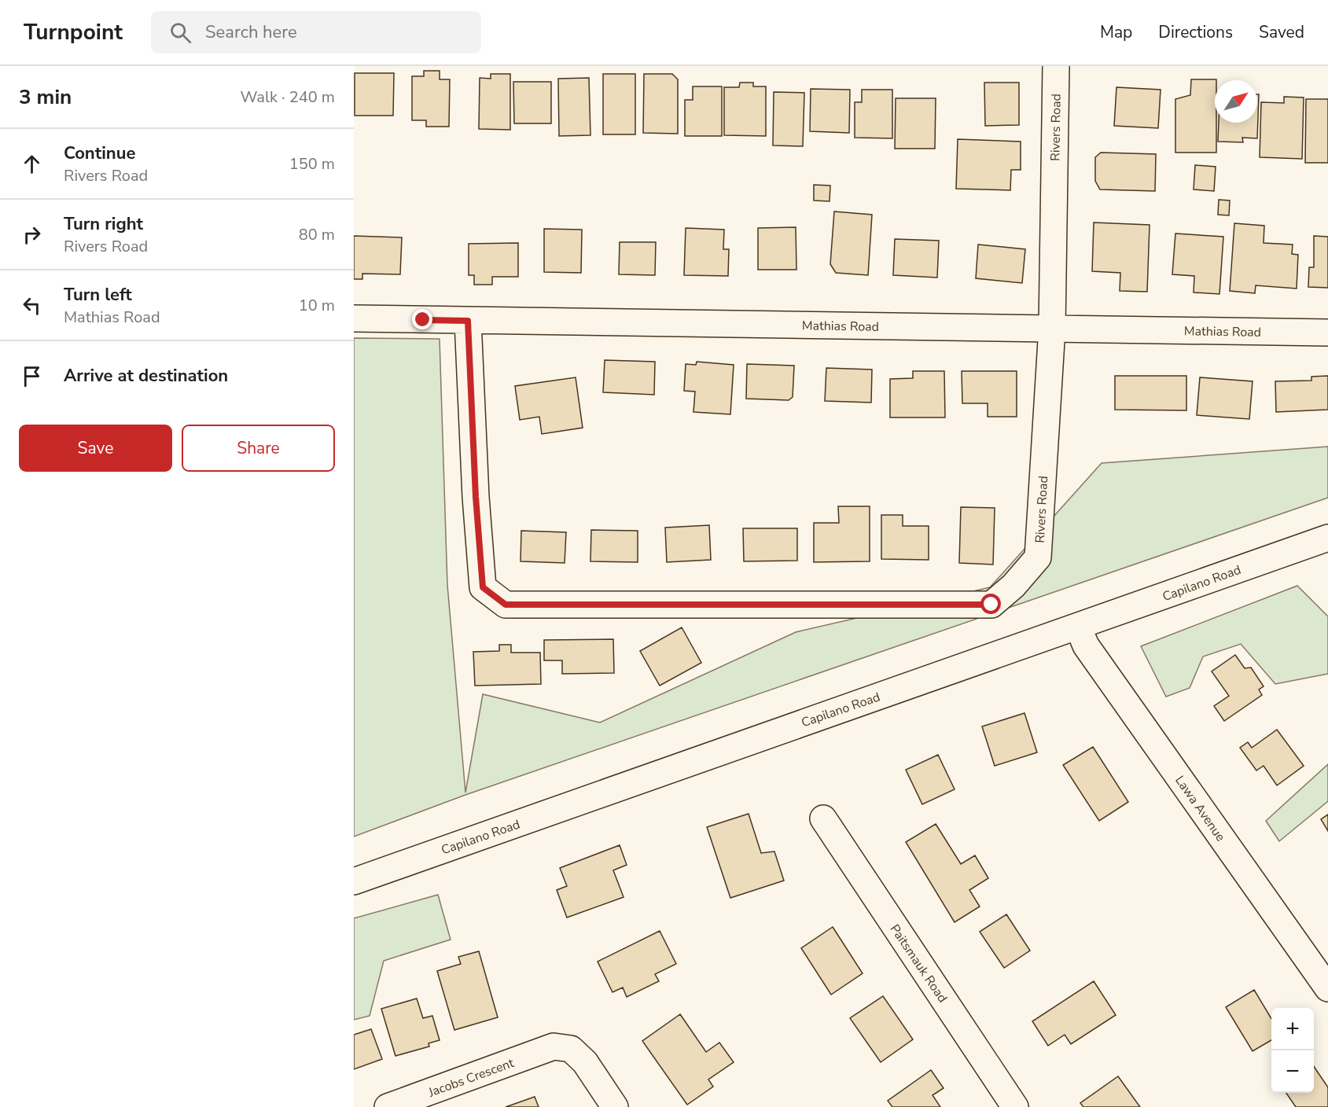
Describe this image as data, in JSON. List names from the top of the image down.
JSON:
{
  "streets": {
    "street": [
      "Rivers Road",
      "Mathias Road",
      "Capilano Road",
      "Lawa Avenue",
      "Paitsmauk Road",
      "Jacobs Crescent"
    ]
  },
  "crossings": [
    ["Rivers Road", "Mathias Road"],
    ["Capilano Road", "Lawa Avenue"]
  ],
  "north": "top right",
  "page": {
    "header": "Turnpoint",
    "search": "Search here",
    "nav": ["Map", "Directions", "Saved"],
    "heading": ["3 min", "Walk · 240 m"],
    "list": [
      ["Continue", "Rivers Road", "150 m"],
      ["Turn right", "Rivers Road", "80 m"],
      ["Turn left", "Mathias Road", "10 m"],
      "Arrive at destination"
    ],
    "buttons": ["Save", "Share"],
    "map_buttons": ["+", "−"]
  }
}
